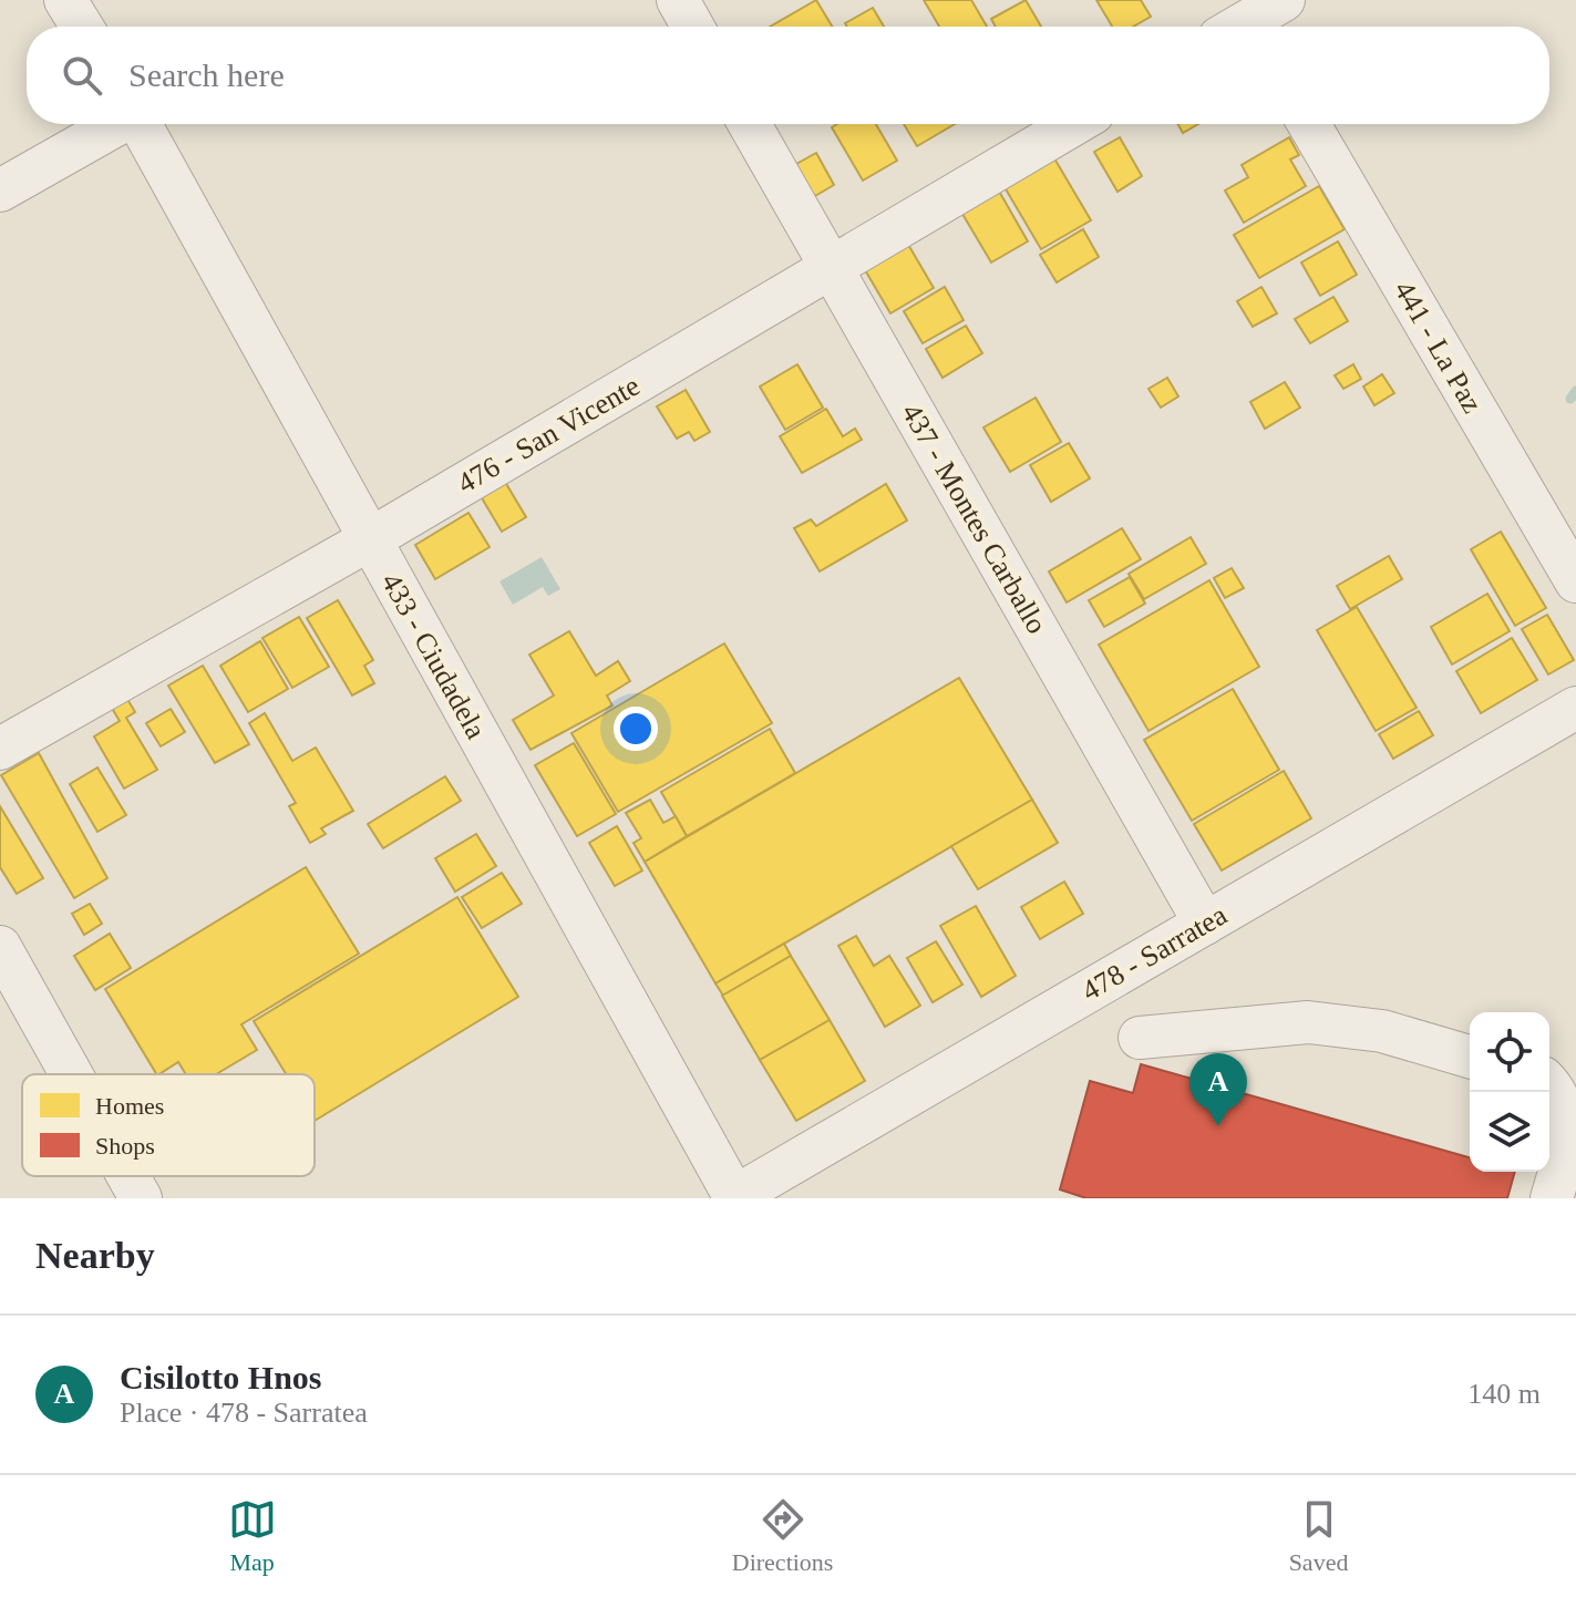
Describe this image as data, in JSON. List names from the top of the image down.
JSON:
{
  "streets": {
    "street": [
      "441 - La Paz",
      "476 - San Vicente",
      "437 - Montes Carballo",
      "433 - Ciudadela",
      "478 - Sarratea"
    ]
  },
  "crossings": [
    ["476 - San Vicente", "437 - Montes Carballo"],
    ["476 - San Vicente", "433 - Ciudadela"],
    ["437 - Montes Carballo", "478 - Sarratea"],
    ["433 - Ciudadela", "478 - Sarratea"]
  ],
  "legend": ["Homes", "Shops"],
  "page": {
    "search": "Search here",
    "pins": "A",
    "heading": "Nearby",
    "list": [
      {
        "mark": "A",
        "name": "Cisilotto Hnos",
        "note": "Place · 478 - Sarratea",
        "value": "140 m"
      }
    ],
    "nav": ["Map", "Directions", "Saved"]
  }
}
